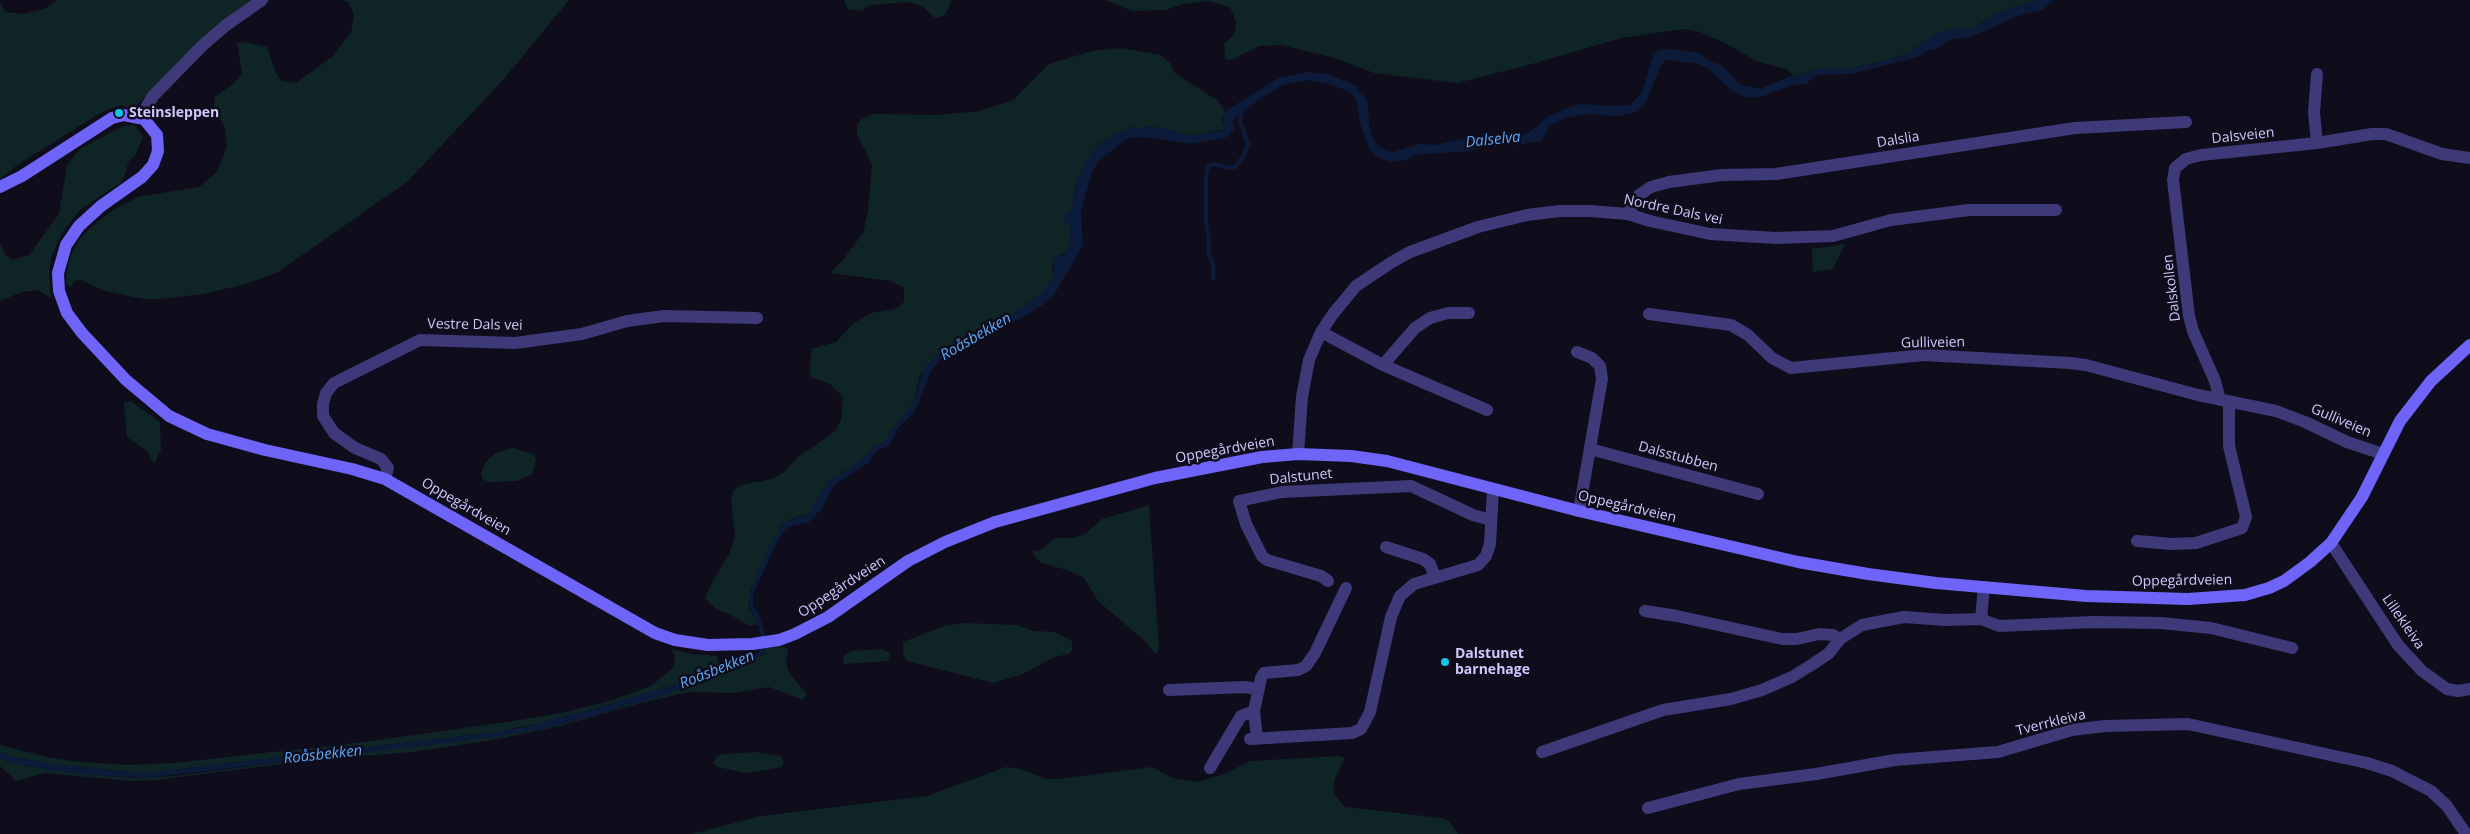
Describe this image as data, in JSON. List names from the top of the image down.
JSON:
{
  "streets": {
    "main road": ["Oppegårdveien"],
    "street": [
      "Dalsveien",
      "Dalslia",
      "Nordre Dals vei",
      "Dalskollen",
      "Vestre Dals vei",
      "Gulliveien",
      "Dalsstubben",
      "Dalstunet",
      "Lillekleiva",
      "Tverrkleiva"
    ]
  },
  "crossings": [
    ["Dalsveien", "Dalskollen"],
    ["Dalslia", "Nordre Dals vei"],
    ["Nordre Dals vei", "Oppegårdveien"],
    ["Dalskollen", "Gulliveien"],
    ["Vestre Dals vei", "Oppegårdveien"],
    ["Gulliveien", "Oppegårdveien"],
    ["Oppegårdveien", "Lillekleiva"]
  ],
  "water": ["Dalselva", "Roåsbekken"],
  "places": ["Steinsleppen", "Dalstunet barnehage"]
}
